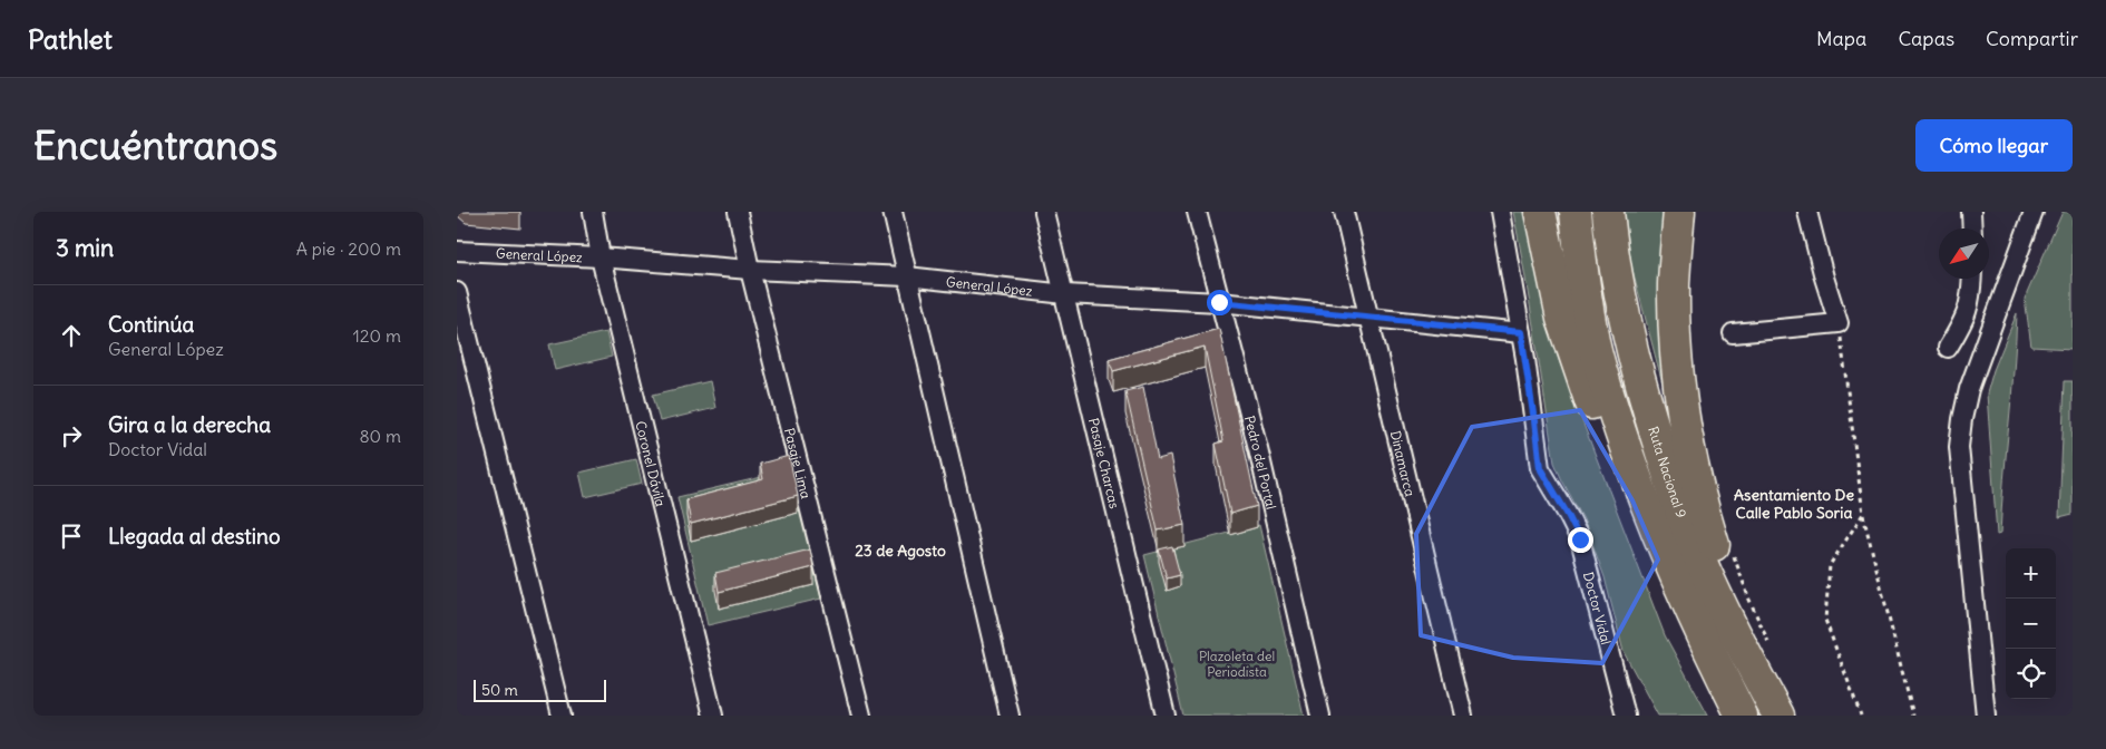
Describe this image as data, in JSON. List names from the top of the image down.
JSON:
{
  "streets": {
    "highway": ["Ruta Nacional 9"],
    "street": [
      "General López",
      "Pedro del Portal",
      "Coronel Dávila",
      "Pasaje Lima",
      "Pasaje Charcas",
      "Dinamarca",
      "Doctor Vidal"
    ]
  },
  "crossings": [
    ["General López", "Pedro del Portal"],
    ["General López", "Coronel Dávila"],
    ["General López", "Pasaje Lima"],
    ["General López", "Pasaje Charcas"],
    ["General López", "Dinamarca"],
    ["General López", "Doctor Vidal"]
  ],
  "districts": ["Asentamiento De Calle Pablo Soria", "23 de Agosto"],
  "parks": ["Plazoleta del Periodista"],
  "scale_bar": "50 m",
  "north": "bottom left",
  "page": {
    "header": "Pathlet",
    "nav": ["Mapa", "Capas", "Compartir"],
    "buttons": "Cómo llegar",
    "title": "Encuéntranos",
    "heading": ["3 min", "A pie · 200 m"],
    "list": [
      ["Continúa", "General López", "120 m"],
      ["Gira a la derecha", "Doctor Vidal", "80 m"],
      "Llegada al destino"
    ],
    "map_buttons": ["+", "−"],
    "scale": "50 m"
  }
}
